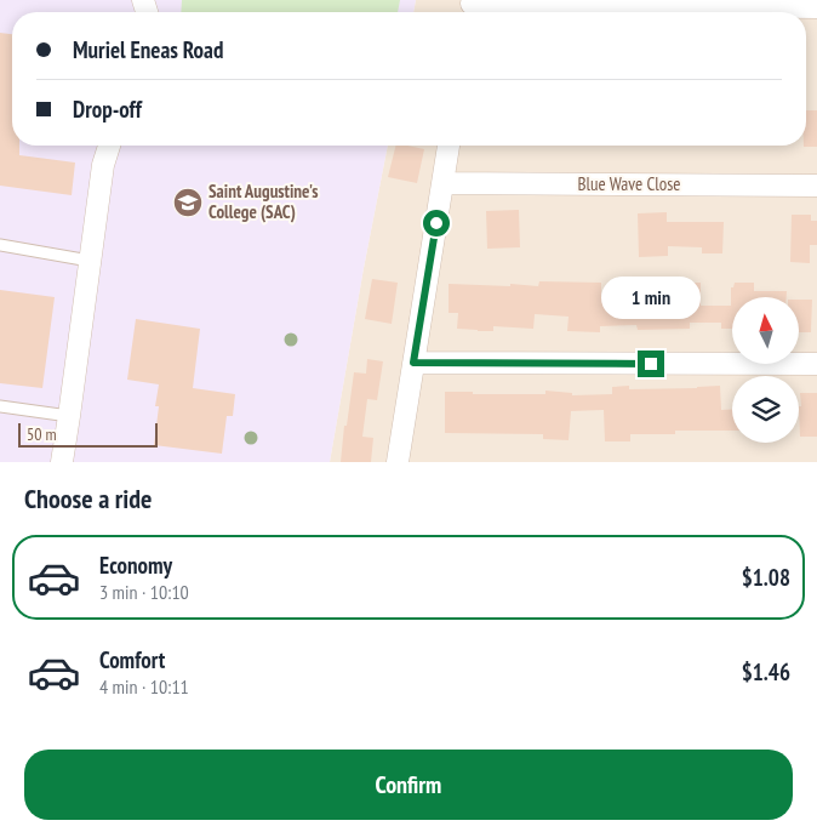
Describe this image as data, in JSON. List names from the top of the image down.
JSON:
{
  "streets": {
    "street": ["Blue Wave Close"]
  },
  "places": {
    "school or university": ["Saint Augustine's College (SAC)"]
  },
  "scale_bar": "50 m",
  "north": "top",
  "page": {
    "banner": ["Muriel Eneas Road", "Drop-off"],
    "bubble": "1 min",
    "scale": "50 m",
    "heading": "Choose a ride",
    "list": [
      {
        "name": "Economy",
        "note": "3 min · 10:10",
        "value": "$1.08"
      },
      {
        "name": "Comfort",
        "note": "4 min · 10:11",
        "value": "$1.46"
      }
    ],
    "buttons": "Confirm"
  }
}
